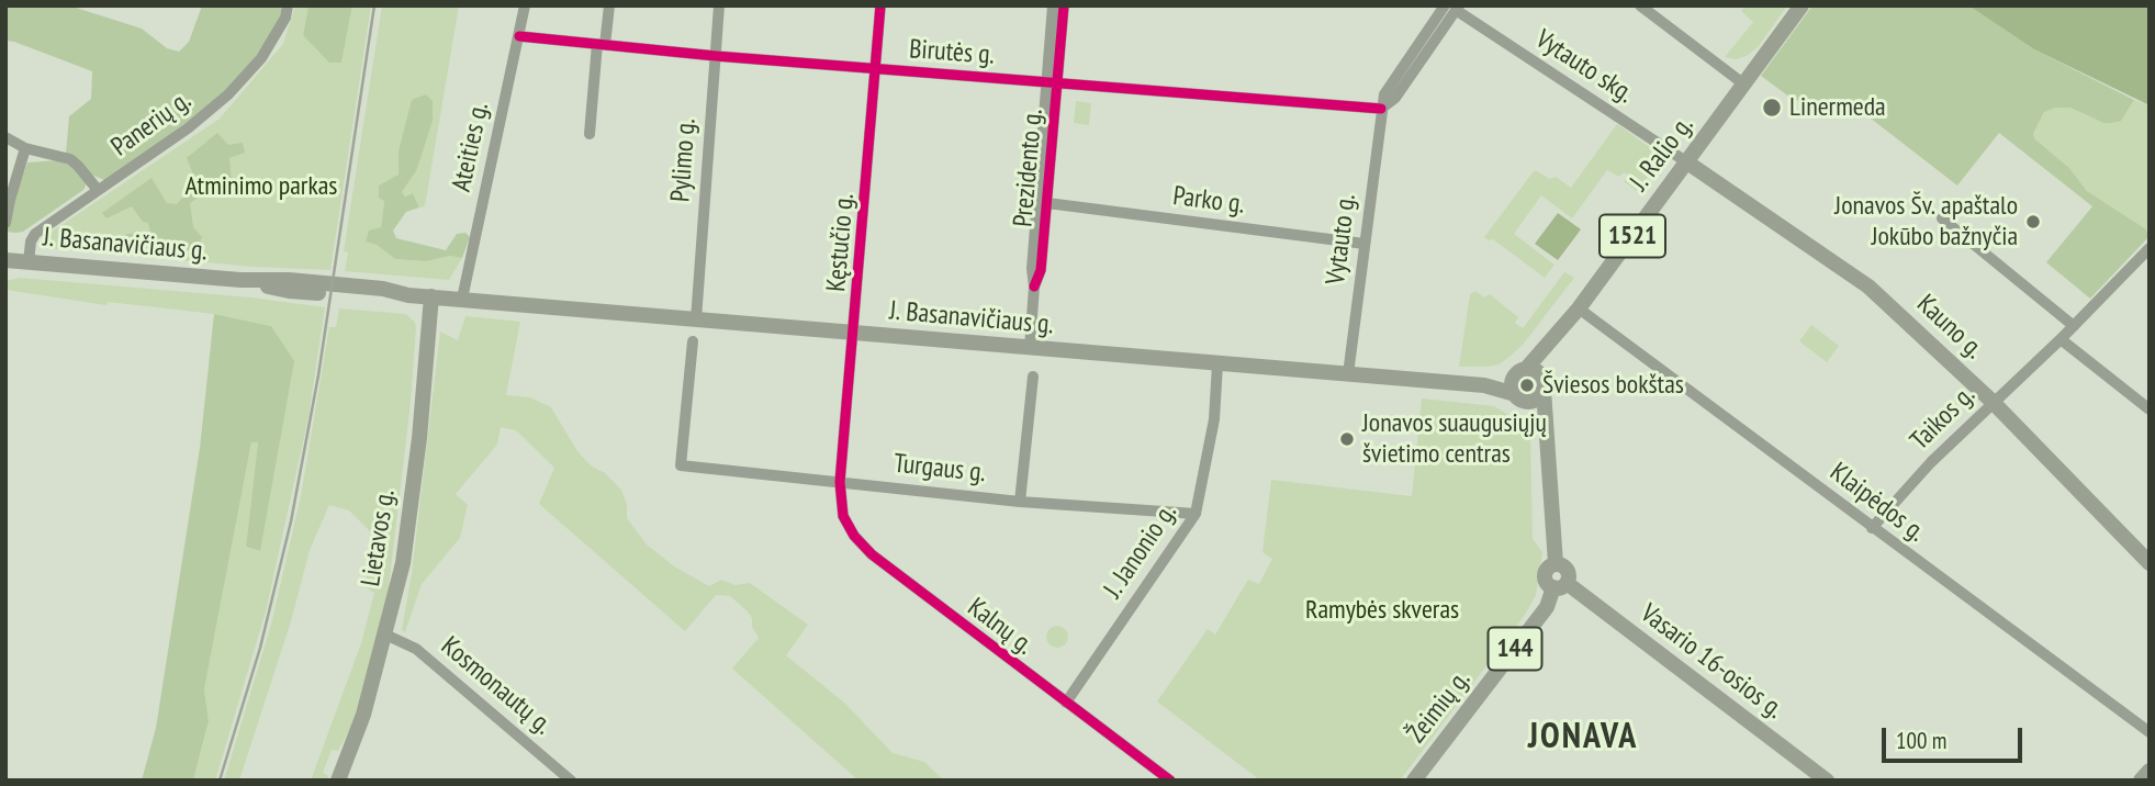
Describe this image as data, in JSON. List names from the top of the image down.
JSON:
{
  "streets": {
    "main road": [
      "J. Ralio g.",
      "1521",
      "J. Basanavičiaus g.",
      "Kauno g.",
      "Lietavos g.",
      "144",
      "Vasario 16-osios g.",
      "Žeimių g."
    ],
    "street": [
      "Birutės g.",
      "Vytauto skg.",
      "Panerių g.",
      "Ateities g.",
      "Pylimo g.",
      "Prezidento g.",
      "Parko g.",
      "Vytauto g.",
      "Kęstučio g.",
      "Taikos g.",
      "Turgaus g.",
      "Klaipėdos g.",
      "J. Janonio g.",
      "Kalnų g.",
      "Kosmonautų g."
    ]
  },
  "crossings": [
    ["Birutės g.", "Ateities g."],
    ["Birutės g.", "Pylimo g."],
    ["Birutės g.", "Prezidento g."],
    ["Birutės g.", "Vytauto g."],
    ["Birutės g.", "Kęstučio g."],
    ["Vytauto skg.", "J. Ralio g."],
    ["Vytauto skg.", "Kauno g."],
    ["Panerių g.", "J. Basanavičiaus g."],
    ["Ateities g.", "J. Basanavičiaus g."],
    ["J. Ralio g.", "J. Basanavičiaus g."],
    ["J. Ralio g.", "Kauno g."],
    ["J. Ralio g.", "Klaipėdos g."],
    ["Pylimo g.", "J. Basanavičiaus g."],
    ["Prezidento g.", "Parko g."],
    ["Prezidento g.", "J. Basanavičiaus g."],
    ["Parko g.", "Vytauto g."],
    ["Vytauto g.", "J. Basanavičiaus g."],
    ["Kęstučio g.", "J. Basanavičiaus g."],
    ["Kęstučio g.", "Turgaus g."],
    ["Kęstučio g.", "Kalnų g."],
    ["J. Basanavičiaus g.", "Lietavos g."],
    ["J. Basanavičiaus g.", "J. Janonio g."],
    ["Kauno g.", "Taikos g."],
    ["Taikos g.", "Klaipėdos g."],
    ["Turgaus g.", "J. Janonio g."],
    ["Turgaus g.", "Kalnų g."],
    ["Lietavos g.", "Kosmonautų g."],
    ["J. Janonio g.", "Kalnų g."],
    ["Vasario 16-osios g.", "Žeimių g."]
  ],
  "districts": ["JONAVA"],
  "parks": ["Atminimo parkas", "Ramybės skveras"],
  "places": [
    "Linermeda",
    "Jonavos Šv. apaštalo Jokūbo bažnyčia",
    "Šviesos bokštas",
    "Jonavos suaugusiųjų švietimo centras"
  ],
  "scale_bar": "100 m"
}
